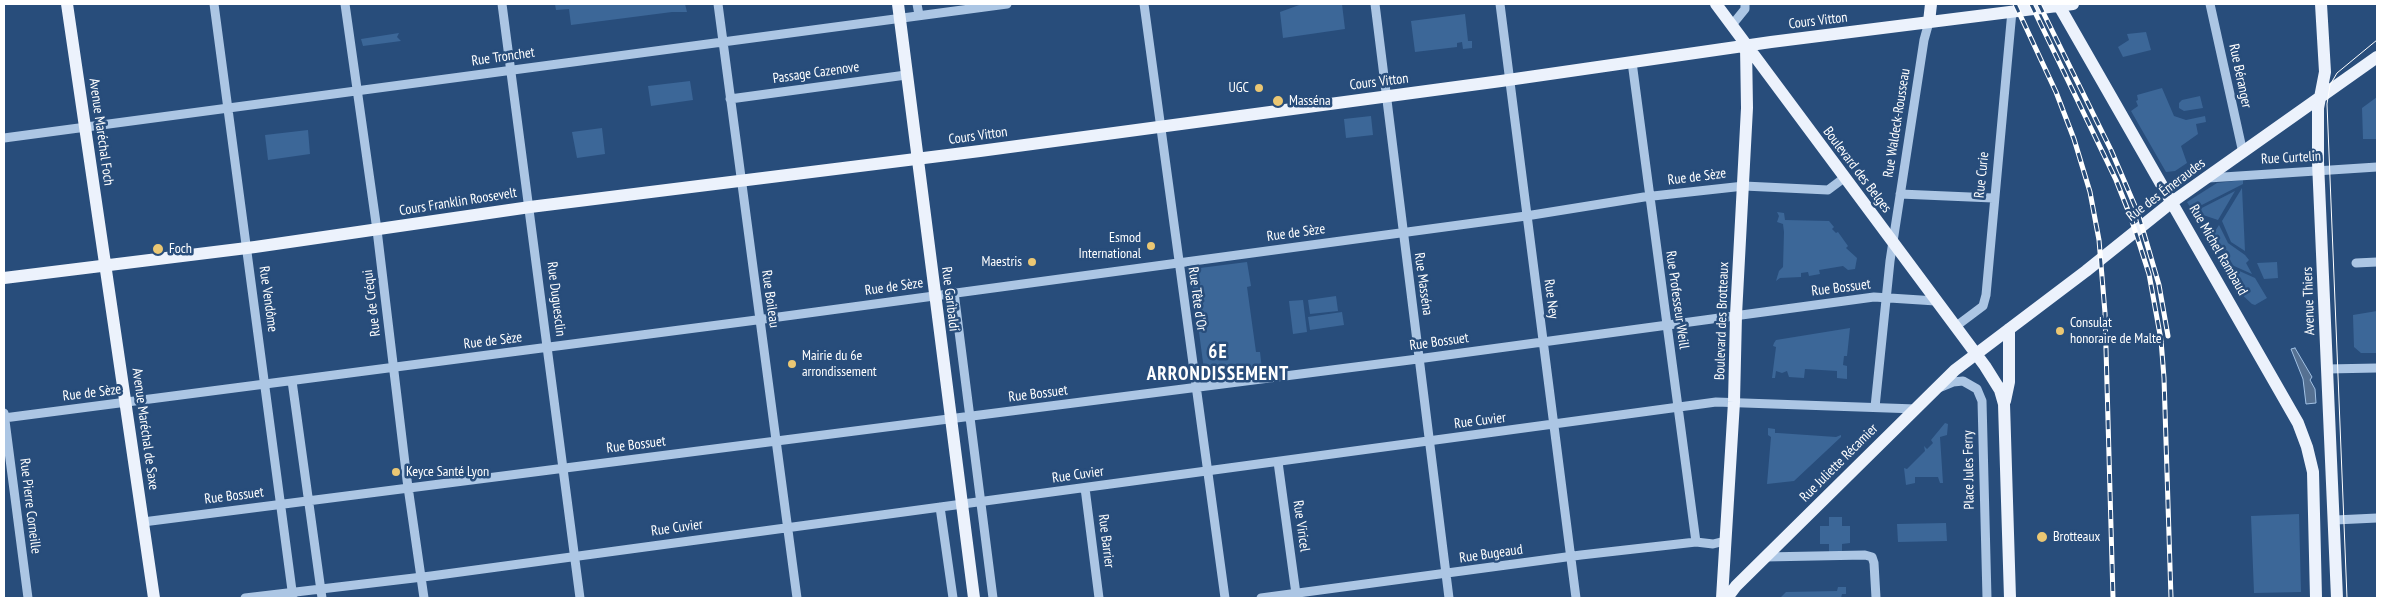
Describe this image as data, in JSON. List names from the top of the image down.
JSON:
{
  "streets": {
    "main road": [
      "Cours Vitton",
      "Avenue Maréchal Foch",
      "Boulevard des Belges",
      "Rue des Émeraudes",
      "Cours Franklin Roosevelt",
      "Rue Michel Rambaud",
      "Rue Garibaldi",
      "Avenue Thiers",
      "Boulevard des Brotteaux",
      "Avenue Maréchal de Saxe",
      "Rue Juliette Récamier"
    ],
    "street": [
      "Rue Tronchet",
      "Passage Cazenove",
      "Rue Béranger",
      "Rue Waldeck-Rousseau",
      "Rue Curtelin",
      "Rue Curie",
      "Rue de Sèze",
      "Rue Masséna",
      "Rue Bossuet",
      "Rue Vendôme",
      "Rue Duguesclin",
      "Rue Boileau",
      "Rue Tête d'Or",
      "Rue Ney",
      "Rue Professeur Weill",
      "Rue de Créqui",
      "Rue Cuvier",
      "Place Jules Ferry",
      "Rue Pierre Corneille",
      "Rue Viricel",
      "Rue Barrier",
      "Rue Bugeaud"
    ]
  },
  "crossings": [
    ["Cours Vitton", "Rue Waldeck-Rousseau"],
    ["Cours Vitton", "Boulevard des Belges"],
    ["Cours Vitton", "Rue Curie"],
    ["Cours Vitton", "Cours Franklin Roosevelt"],
    ["Cours Vitton", "Rue Michel Rambaud"],
    ["Cours Vitton", "Rue Masséna"],
    ["Cours Vitton", "Rue Garibaldi"],
    ["Cours Vitton", "Rue Tête d'Or"],
    ["Cours Vitton", "Rue Ney"],
    ["Cours Vitton", "Rue Professeur Weill"],
    ["Cours Vitton", "Boulevard des Brotteaux"],
    ["Rue Tronchet", "Avenue Maréchal Foch"],
    ["Rue Tronchet", "Rue Vendôme"],
    ["Rue Tronchet", "Rue Duguesclin"],
    ["Rue Tronchet", "Rue Boileau"],
    ["Rue Tronchet", "Rue Garibaldi"],
    ["Rue Tronchet", "Rue de Créqui"],
    ["Passage Cazenove", "Rue Boileau"],
    ["Passage Cazenove", "Rue Garibaldi"],
    ["Rue Béranger", "Rue des Émeraudes"],
    ["Rue Waldeck-Rousseau", "Boulevard des Belges"],
    ["Rue Waldeck-Rousseau", "Rue Bossuet"],
    ["Rue Waldeck-Rousseau", "Rue Cuvier"],
    ["Avenue Maréchal Foch", "Cours Franklin Roosevelt"],
    ["Avenue Maréchal Foch", "Avenue Maréchal de Saxe"],
    ["Rue Curtelin", "Rue des Émeraudes"],
    ["Rue Curtelin", "Avenue Thiers"],
    ["Boulevard des Belges", "Rue Curie"],
    ["Boulevard des Belges", "Rue de Sèze"],
    ["Boulevard des Belges", "Rue des Émeraudes"],
    ["Boulevard des Belges", "Rue Bossuet"],
    ["Boulevard des Belges", "Boulevard des Brotteaux"],
    ["Boulevard des Belges", "Rue Juliette Récamier"],
    ["Rue de Sèze", "Rue Masséna"],
    ["Rue de Sèze", "Rue Vendôme"],
    ["Rue de Sèze", "Rue Duguesclin"],
    ["Rue de Sèze", "Rue Boileau"],
    ["Rue de Sèze", "Rue Garibaldi"],
    ["Rue de Sèze", "Rue Tête d'Or"],
    ["Rue de Sèze", "Rue Ney"],
    ["Rue de Sèze", "Rue Professeur Weill"],
    ["Rue de Sèze", "Rue de Créqui"],
    ["Rue de Sèze", "Boulevard des Brotteaux"],
    ["Rue de Sèze", "Avenue Maréchal de Saxe"],
    ["Rue de Sèze", "Rue Pierre Corneille"],
    ["Rue des Émeraudes", "Rue Michel Rambaud"],
    ["Rue des Émeraudes", "Avenue Thiers"],
    ["Rue des Émeraudes", "Rue Juliette Récamier"],
    ["Cours Franklin Roosevelt", "Rue Vendôme"],
    ["Cours Franklin Roosevelt", "Rue Duguesclin"],
    ["Cours Franklin Roosevelt", "Rue Boileau"],
    ["Cours Franklin Roosevelt", "Rue Garibaldi"],
    ["Cours Franklin Roosevelt", "Rue de Créqui"],
    ["Cours Franklin Roosevelt", "Avenue Maréchal de Saxe"],
    ["Rue Masséna", "Rue Bossuet"],
    ["Rue Masséna", "Rue Cuvier"],
    ["Rue Masséna", "Rue Bugeaud"],
    ["Rue Bossuet", "Rue Vendôme"],
    ["Rue Bossuet", "Rue Duguesclin"],
    ["Rue Bossuet", "Rue Boileau"],
    ["Rue Bossuet", "Rue Garibaldi"],
    ["Rue Bossuet", "Rue Tête d'Or"],
    ["Rue Bossuet", "Rue Ney"],
    ["Rue Bossuet", "Rue Professeur Weill"],
    ["Rue Bossuet", "Rue de Créqui"],
    ["Rue Bossuet", "Boulevard des Brotteaux"],
    ["Rue Bossuet", "Avenue Maréchal de Saxe"],
    ["Rue Vendôme", "Rue Cuvier"],
    ["Rue Duguesclin", "Rue Cuvier"],
    ["Rue Boileau", "Rue Cuvier"],
    ["Rue Garibaldi", "Rue Cuvier"],
    ["Rue Tête d'Or", "Rue Cuvier"],
    ["Rue Ney", "Rue Cuvier"],
    ["Rue Ney", "Rue Bugeaud"],
    ["Rue Professeur Weill", "Rue Cuvier"],
    ["Rue Professeur Weill", "Rue Bugeaud"],
    ["Rue de Créqui", "Rue Cuvier"],
    ["Boulevard des Brotteaux", "Rue Cuvier"],
    ["Boulevard des Brotteaux", "Rue Bugeaud"],
    ["Rue Cuvier", "Rue Juliette Récamier"],
    ["Rue Cuvier", "Rue Viricel"],
    ["Rue Cuvier", "Rue Barrier"],
    ["Rue Juliette Récamier", "Place Jules Ferry"],
    ["Rue Viricel", "Rue Bugeaud"]
  ],
  "districts": ["6E ARRONDISSEMENT"],
  "places": [
    "UGC",
    "Masséna",
    "Esmod International",
    "Foch",
    "Maestris",
    "Consulat honoraire de Malte",
    "Mairie du 6e arrondissement",
    "Keyce Santé Lyon",
    "Brotteaux"
  ]
}
